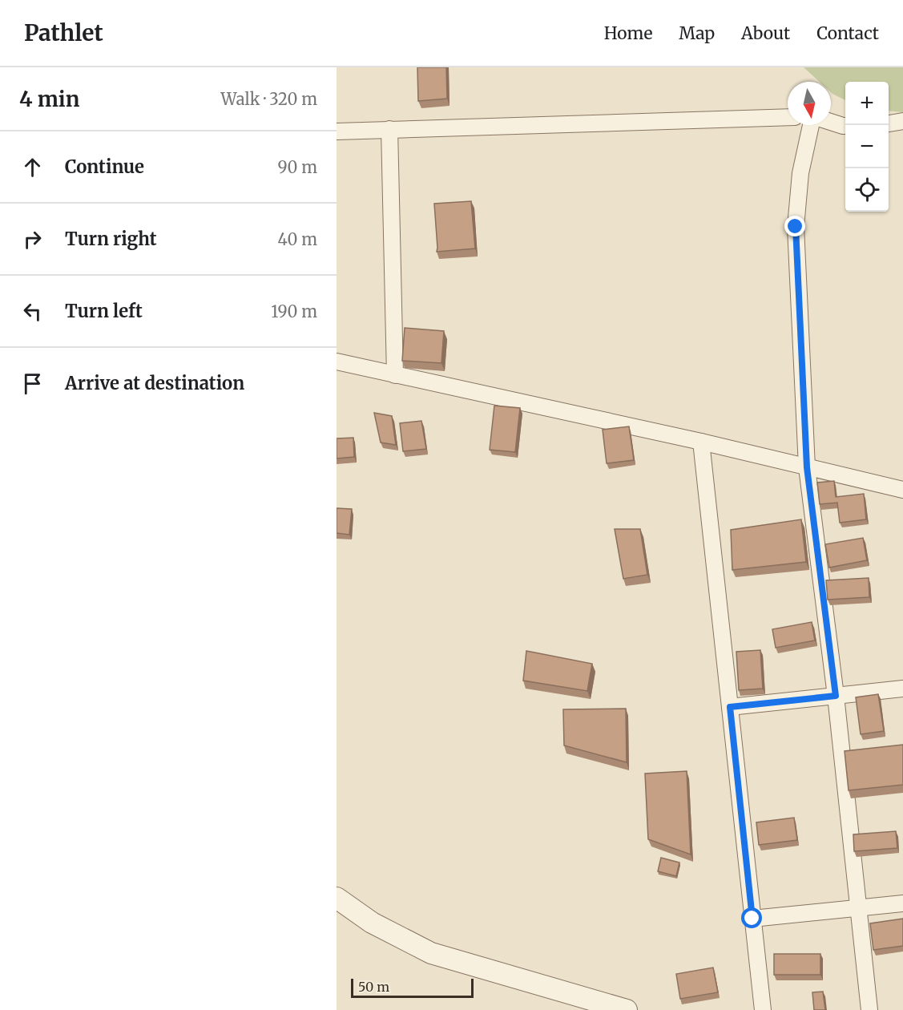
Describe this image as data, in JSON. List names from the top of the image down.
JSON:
{
  "scale_bar": "50 m",
  "north": "bottom",
  "page": {
    "header": "Pathlet",
    "nav": [
      "Home",
      "Map",
      "About",
      "Contact"
    ],
    "heading": ["4 min", "Walk · 320 m"],
    "map_buttons": ["+", "−"],
    "list": [
      ["Continue", "90 m"],
      ["Turn right", "40 m"],
      ["Turn left", "190 m"],
      "Arrive at destination"
    ],
    "scale": "50 m"
  }
}
